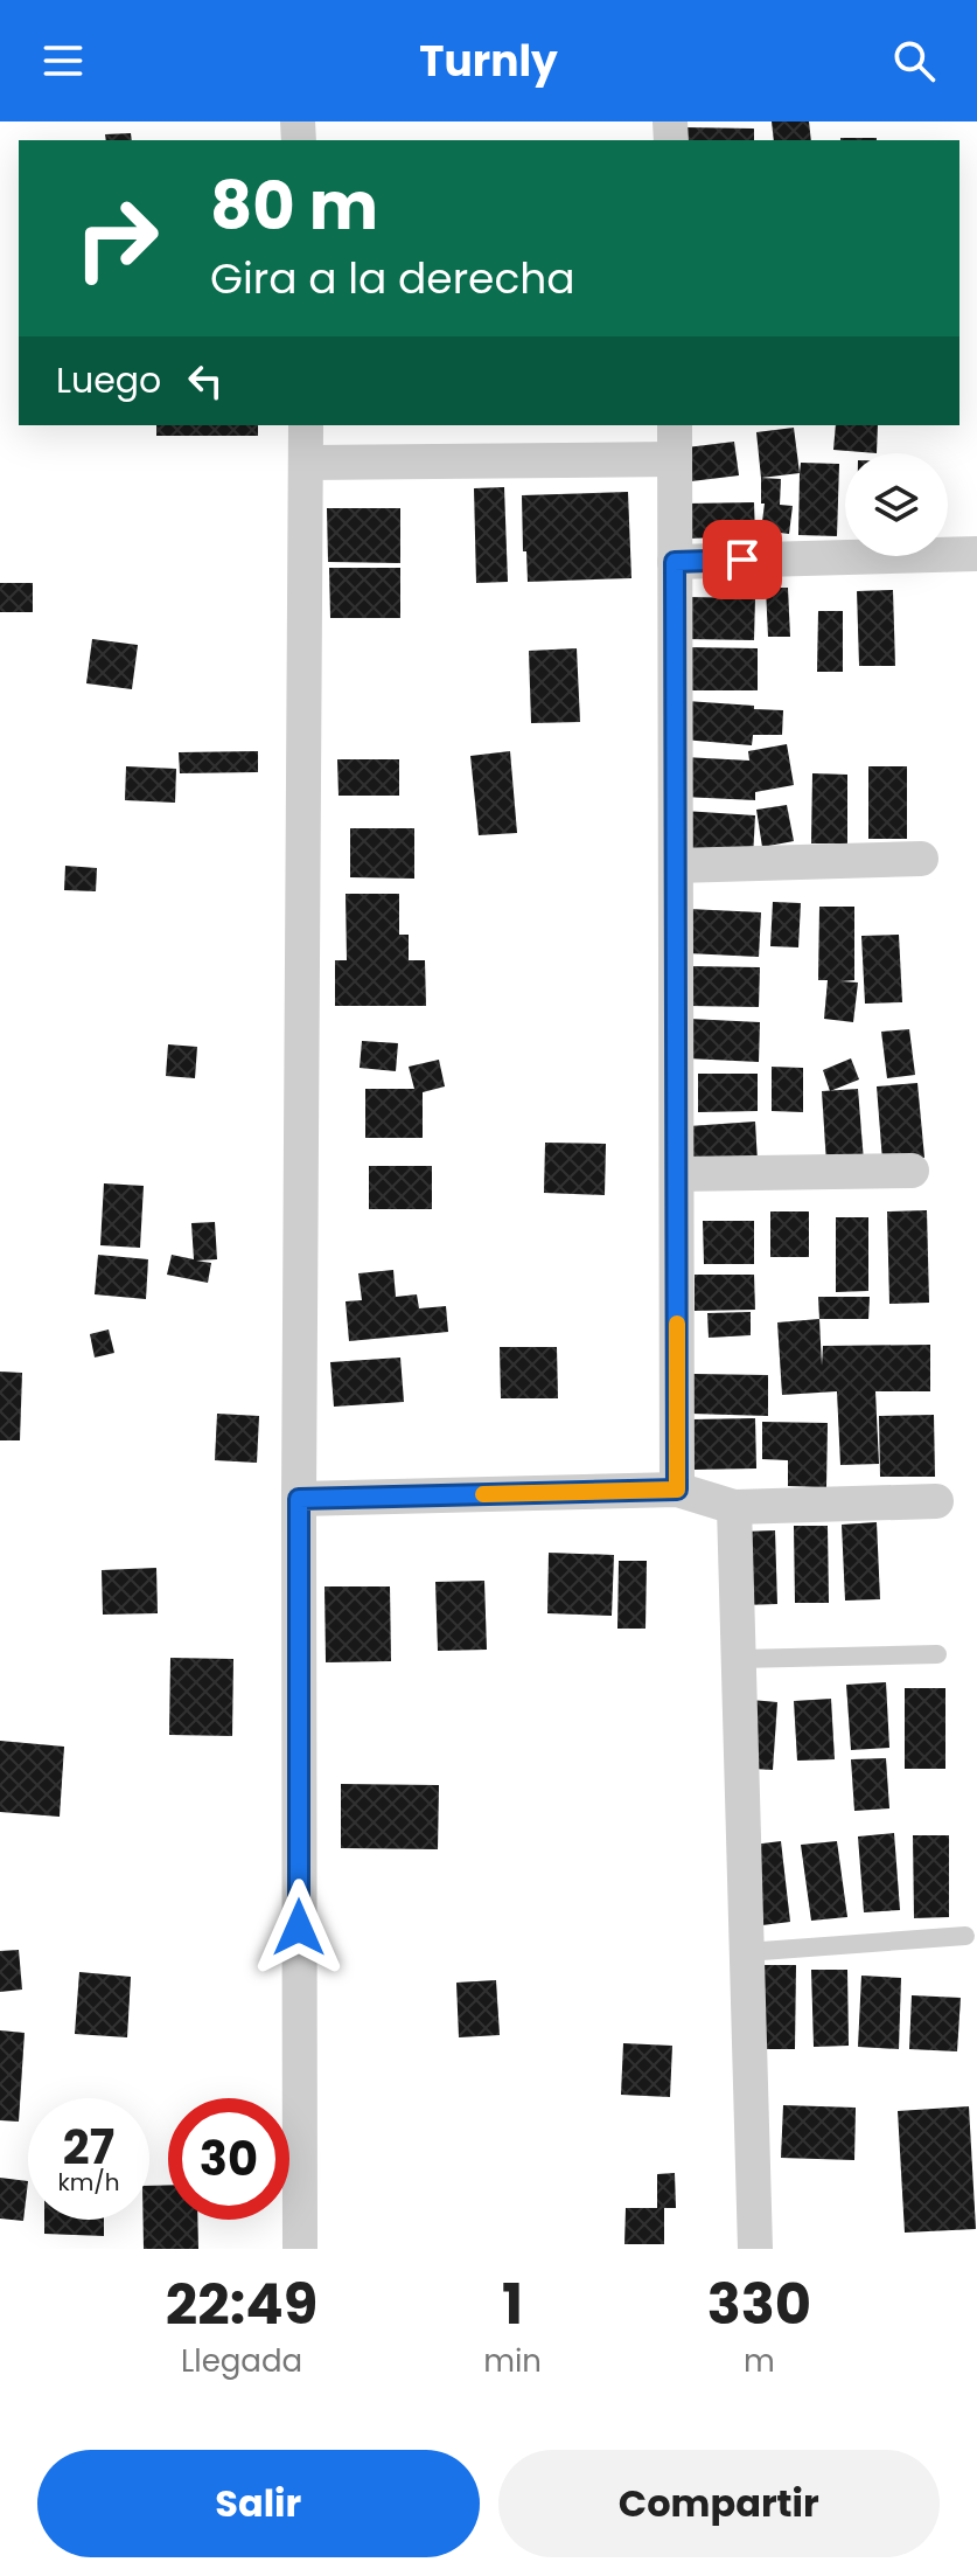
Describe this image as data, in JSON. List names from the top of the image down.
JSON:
{
  "page": {
    "header": "Turnly",
    "turn": ["80 m", "Gira a la derecha"],
    "then": "Luego",
    "speed": "27 km/h",
    "limit": "30",
    "eta": [
      "22:49",
      "Llegada",
      "1",
      "min",
      "330",
      "m"
    ],
    "buttons": ["Salir", "Compartir"]
  }
}
